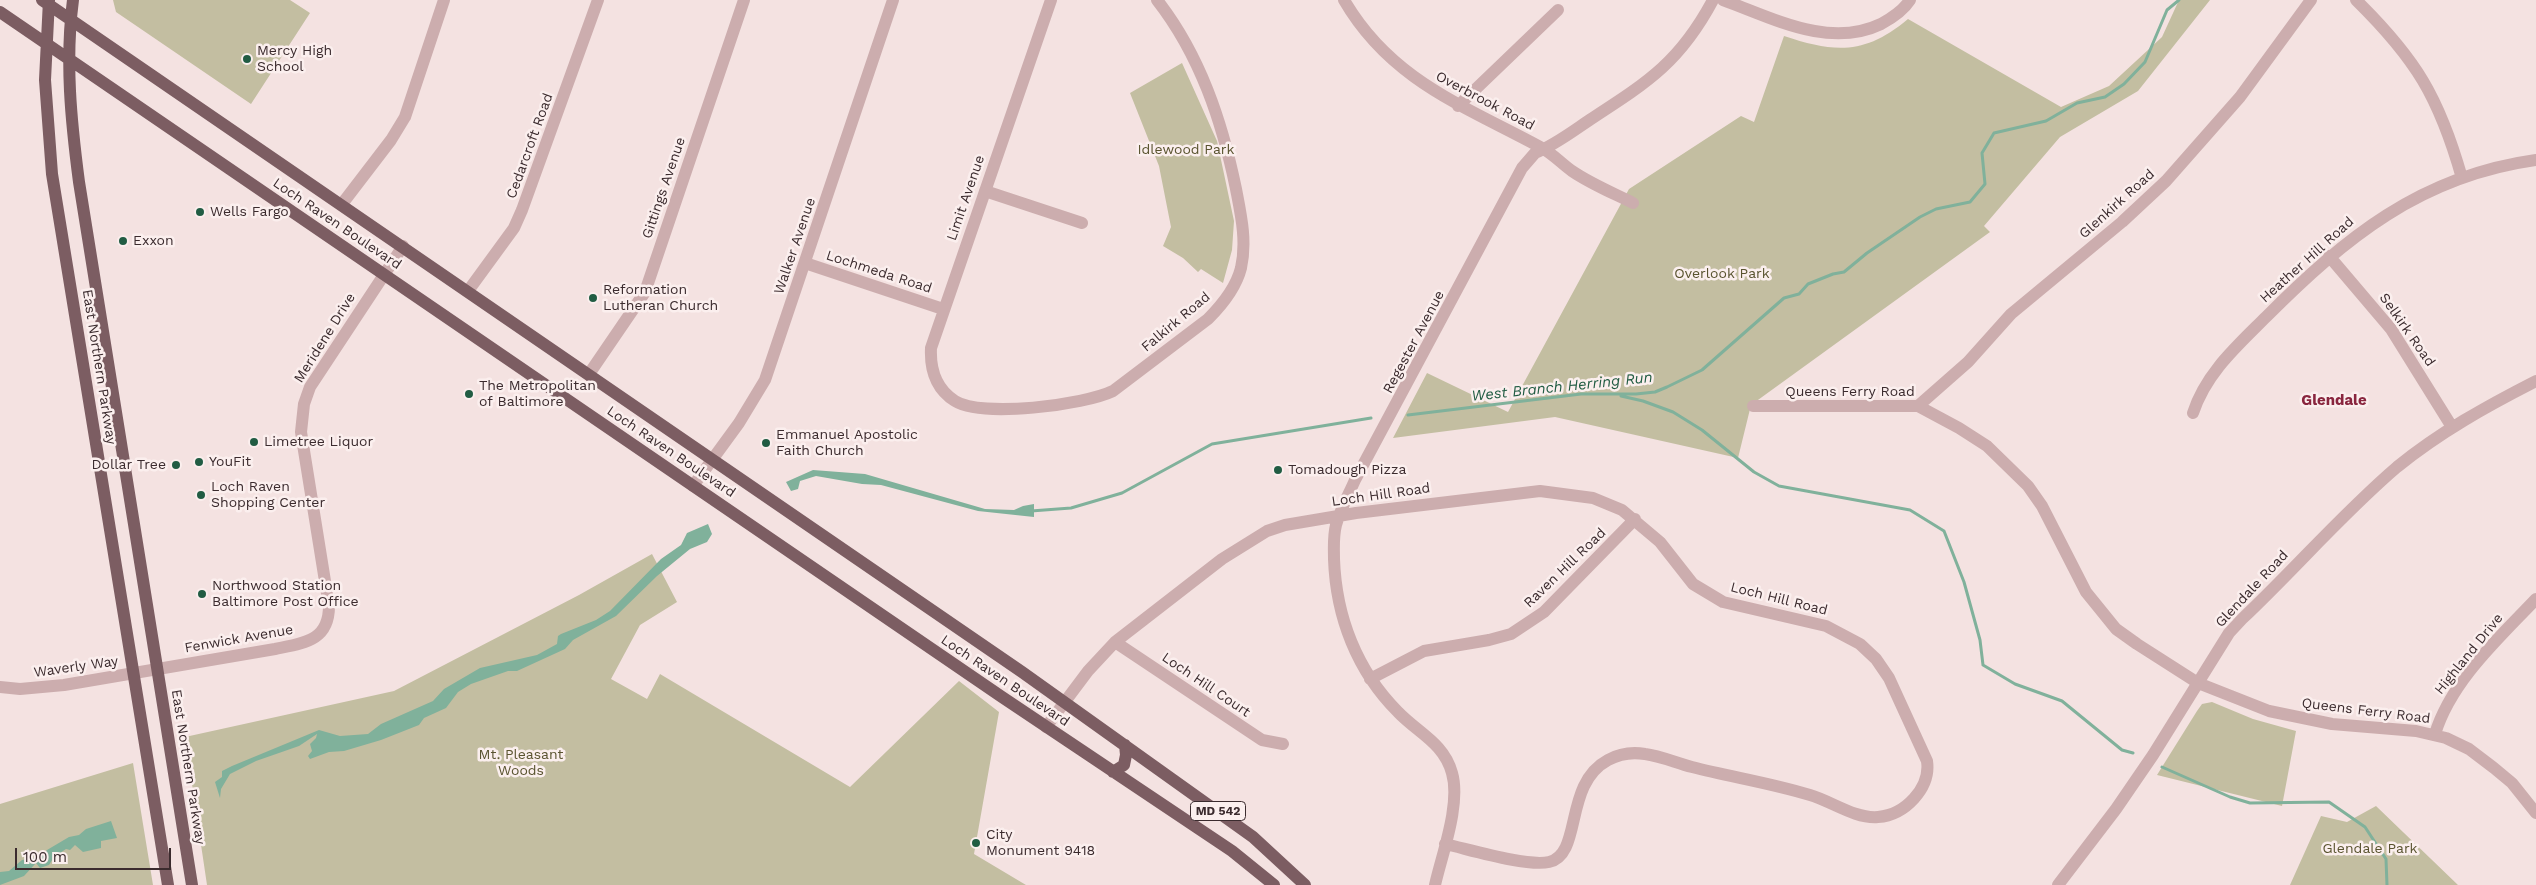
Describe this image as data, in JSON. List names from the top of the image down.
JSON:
{
  "streets": {
    "main road": ["Loch Raven Boulevard", "East Northern Parkway", "MD 542"],
    "street": [
      "Overbrook Road",
      "Cedarcroft Road",
      "Gittings Avenue",
      "Limit Avenue",
      "Glenkirk Road",
      "Walker Avenue",
      "Heather Hill Road",
      "Lochmeda Road",
      "Falkirk Road",
      "Selkirk Road",
      "Meridene Drive",
      "Regester Avenue",
      "Queens Ferry Road",
      "Loch Hill Road",
      "Raven Hill Road",
      "Glendale Road",
      "Fenwick Avenue",
      "Highland Drive",
      "Waverly Way",
      "Loch Hill Court"
    ]
  },
  "crossings": [
    ["Overbrook Road", "Regester Avenue"],
    ["Cedarcroft Road", "Loch Raven Boulevard"],
    ["Gittings Avenue", "Loch Raven Boulevard"],
    ["Limit Avenue", "Lochmeda Road"],
    ["Limit Avenue", "Falkirk Road"],
    ["Glenkirk Road", "Queens Ferry Road"],
    ["Loch Raven Boulevard", "Walker Avenue"],
    ["Loch Raven Boulevard", "Meridene Drive"],
    ["Loch Raven Boulevard", "East Northern Parkway"],
    ["Loch Raven Boulevard", "Loch Hill Road"],
    ["Walker Avenue", "Lochmeda Road"],
    ["Heather Hill Road", "Selkirk Road"],
    ["Selkirk Road", "Glendale Road"],
    ["Meridene Drive", "Fenwick Avenue"],
    ["Regester Avenue", "Loch Hill Road"],
    ["Regester Avenue", "Raven Hill Road"],
    ["East Northern Parkway", "Fenwick Avenue"],
    ["East Northern Parkway", "Waverly Way"],
    ["Queens Ferry Road", "Glendale Road"],
    ["Queens Ferry Road", "Highland Drive"],
    ["Loch Hill Road", "Raven Hill Road"],
    ["Loch Hill Road", "Loch Hill Court"],
    ["Fenwick Avenue", "Waverly Way"]
  ],
  "districts": ["Glendale"],
  "water": ["West Branch Herring Run"],
  "parks": [
    "Idlewood Park",
    "Overlook Park",
    "Mt. Pleasant Woods",
    "Glendale Park"
  ],
  "places": [
    "Mercy High School",
    "Wells Fargo",
    "Exxon",
    "Reformation Lutheran Church",
    "The Metropolitan of Baltimore",
    "Limetree Liquor",
    "Emmanuel Apostolic Faith Church",
    "YouFit",
    "Dollar Tree",
    "Tomadough Pizza",
    "Loch Raven Shopping Center",
    "Northwood Station Baltimore Post Office",
    "City Monument 9418"
  ],
  "scale_bar": "100 m"
}
